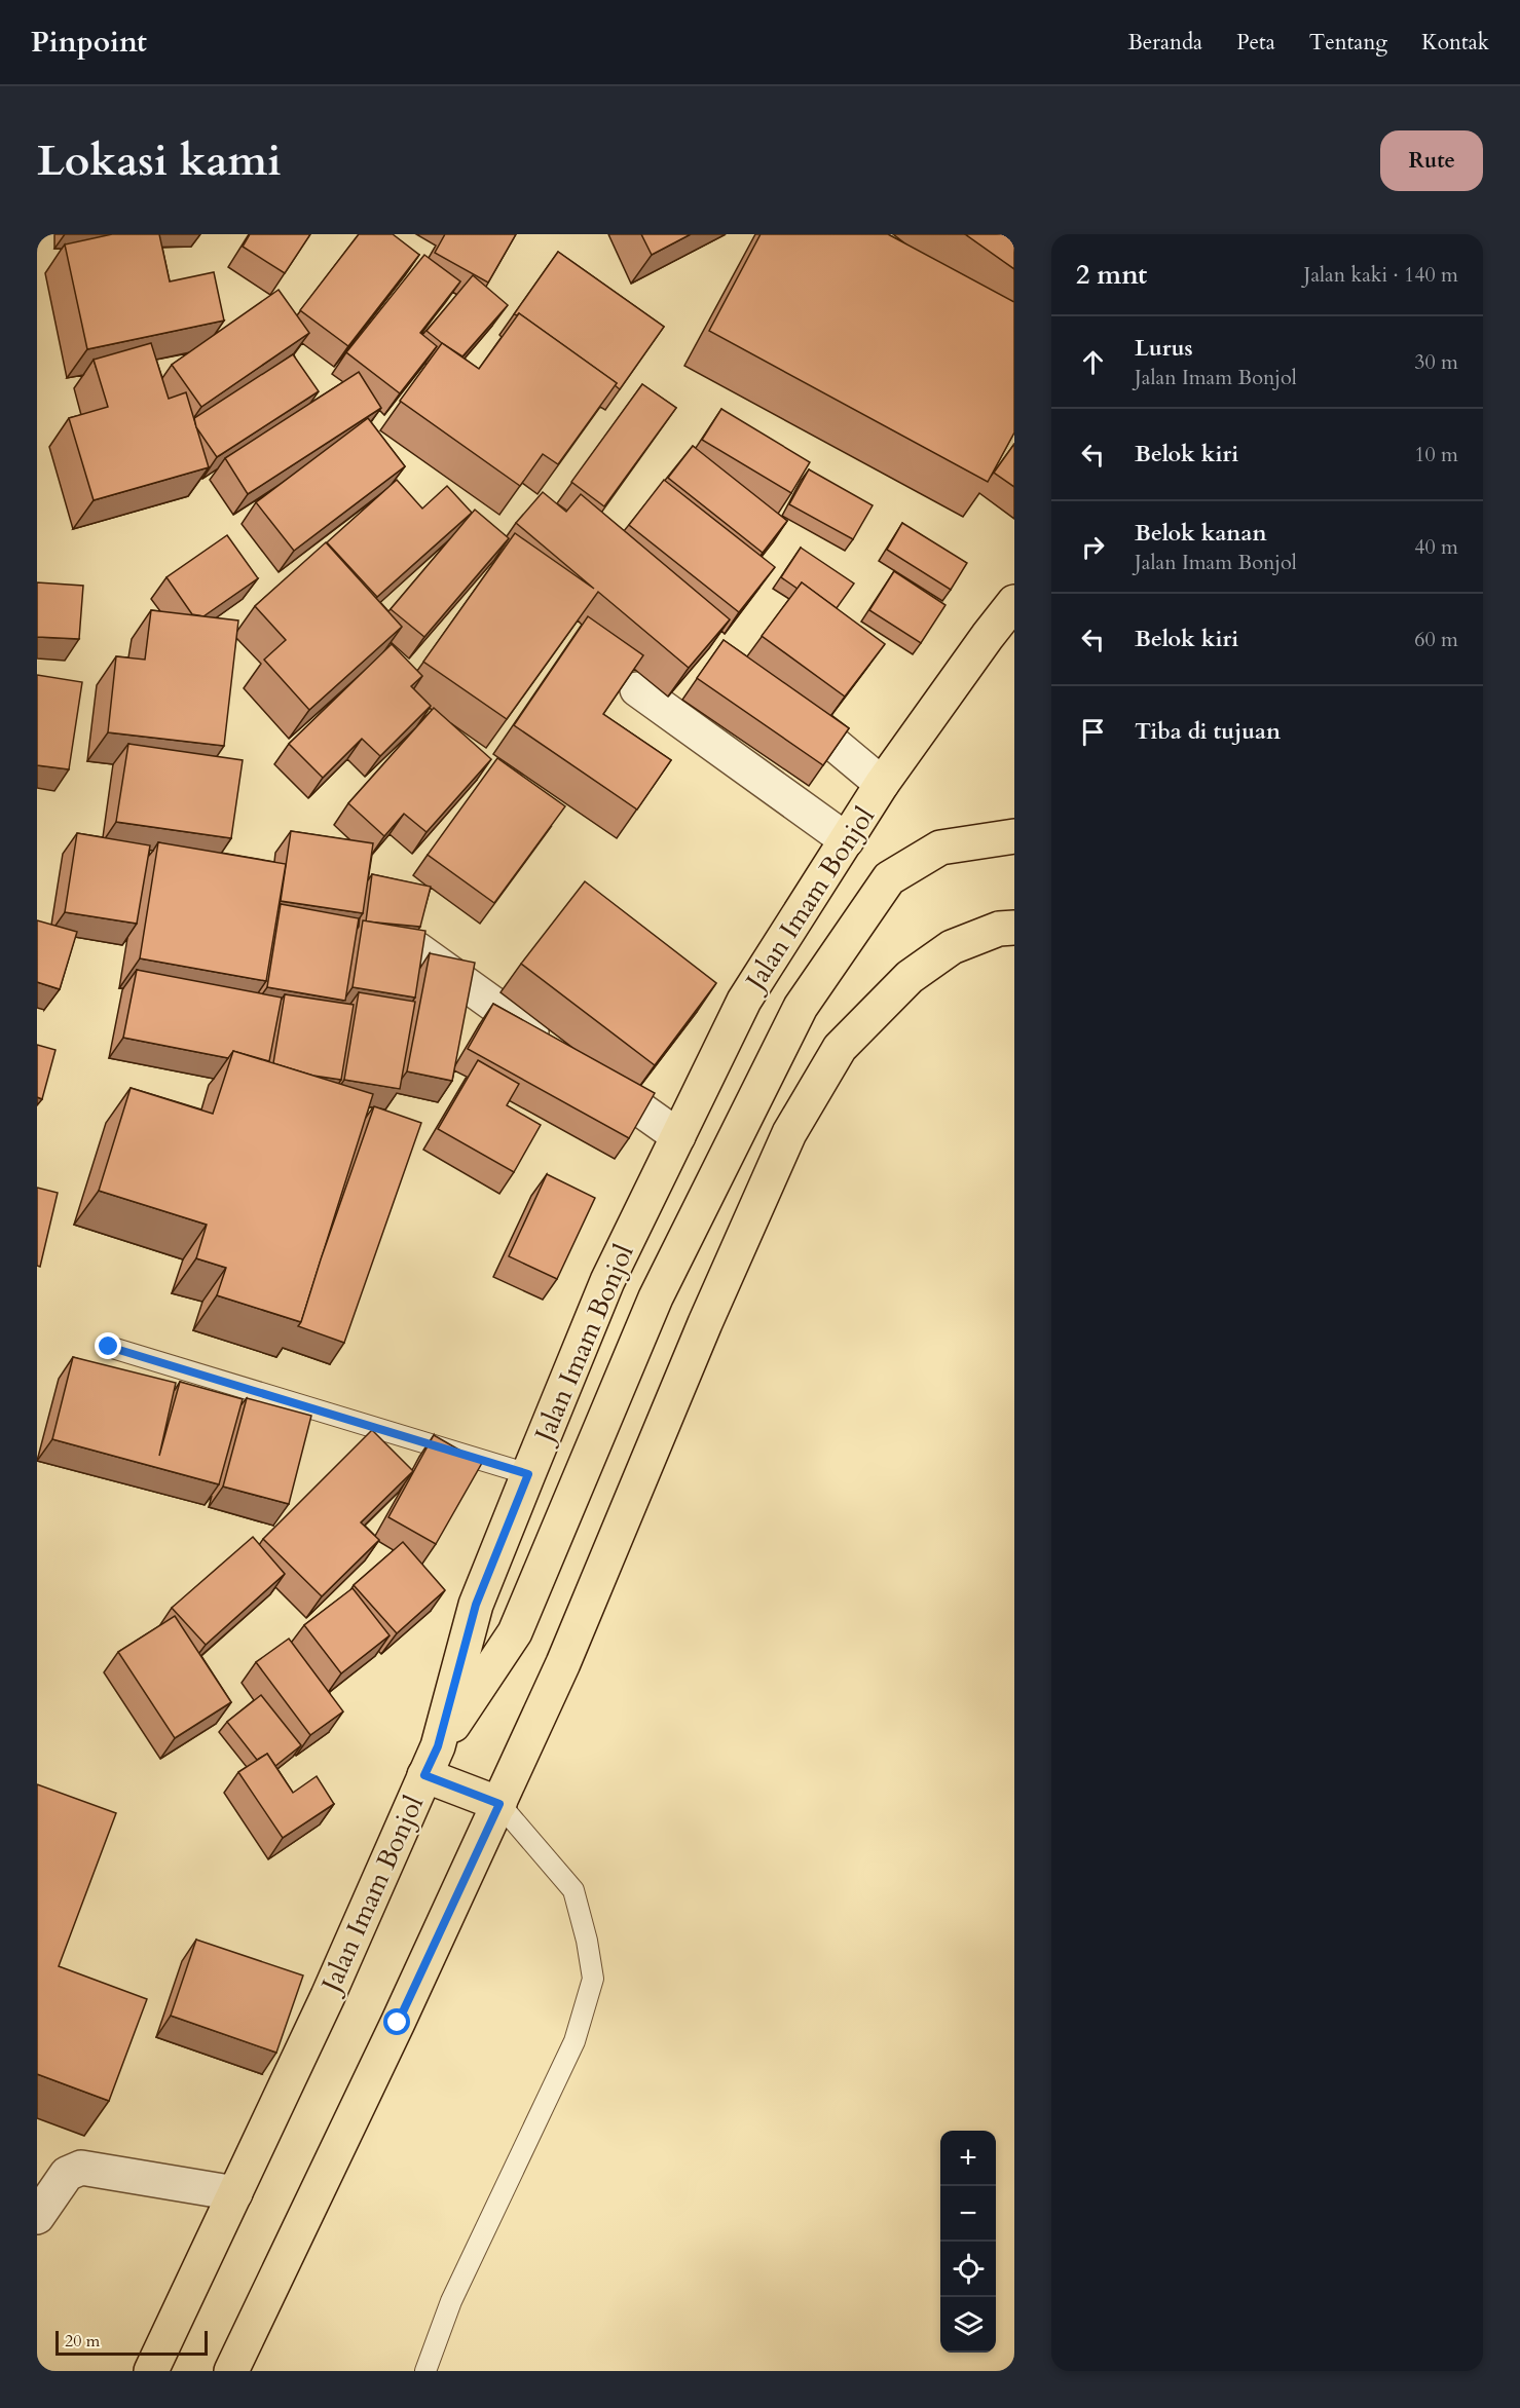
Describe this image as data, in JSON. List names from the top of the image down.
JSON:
{
  "streets": {
    "main road": ["Jalan Imam Bonjol"]
  },
  "scale_bar": "20 m",
  "page": {
    "header": "Pinpoint",
    "nav": [
      "Beranda",
      "Peta",
      "Tentang",
      "Kontak"
    ],
    "buttons": "Rute",
    "title": "Lokasi kami",
    "heading": ["2 mnt", "Jalan kaki · 140 m"],
    "list": [
      ["Lurus", "Jalan Imam Bonjol", "30 m"],
      ["Belok kiri", "10 m"],
      ["Belok kanan", "Jalan Imam Bonjol", "40 m"],
      ["Belok kiri", "60 m"],
      "Tiba di tujuan"
    ],
    "map_buttons": ["+", "−"],
    "scale": "20 m"
  }
}
